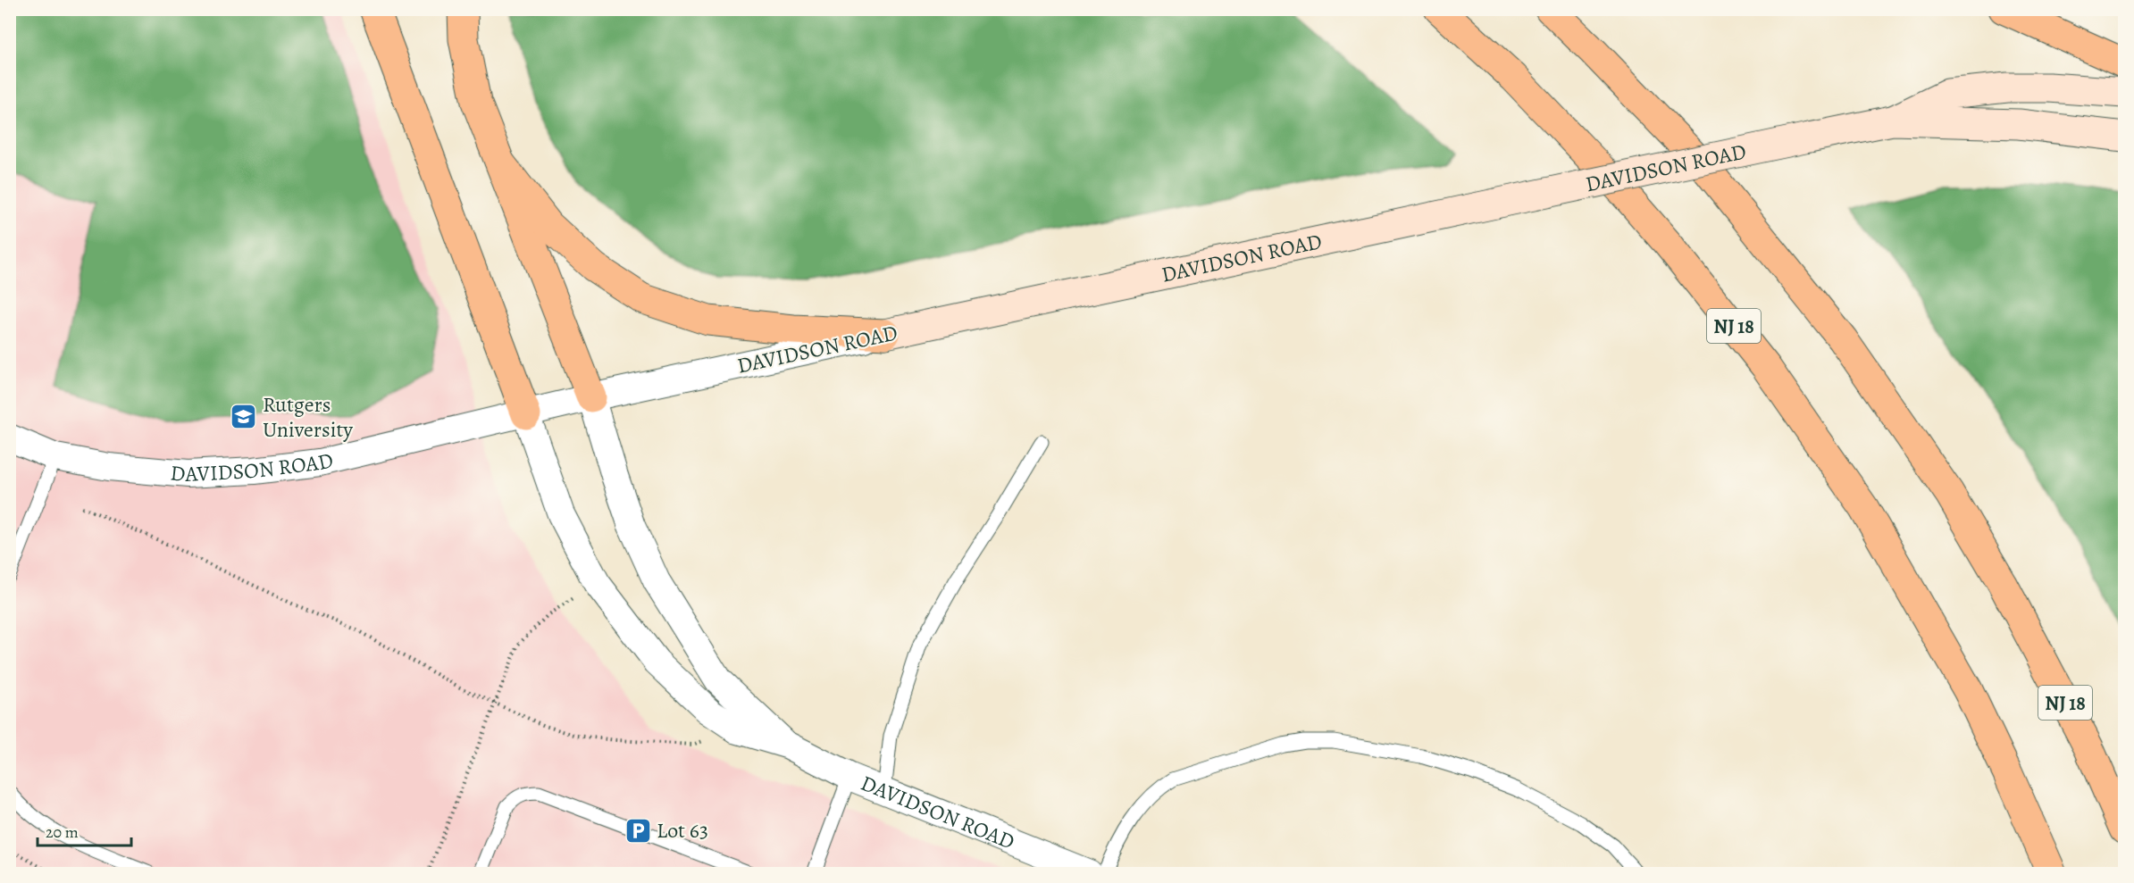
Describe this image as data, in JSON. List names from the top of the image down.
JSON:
{
  "streets": {
    "highway": ["NJ 18"],
    "main road": ["DAVIDSON ROAD"]
  },
  "places": {
    "school or university": ["Rutgers University"],
    "parking": ["Lot 63"]
  },
  "scale_bar": "20 m"
}
